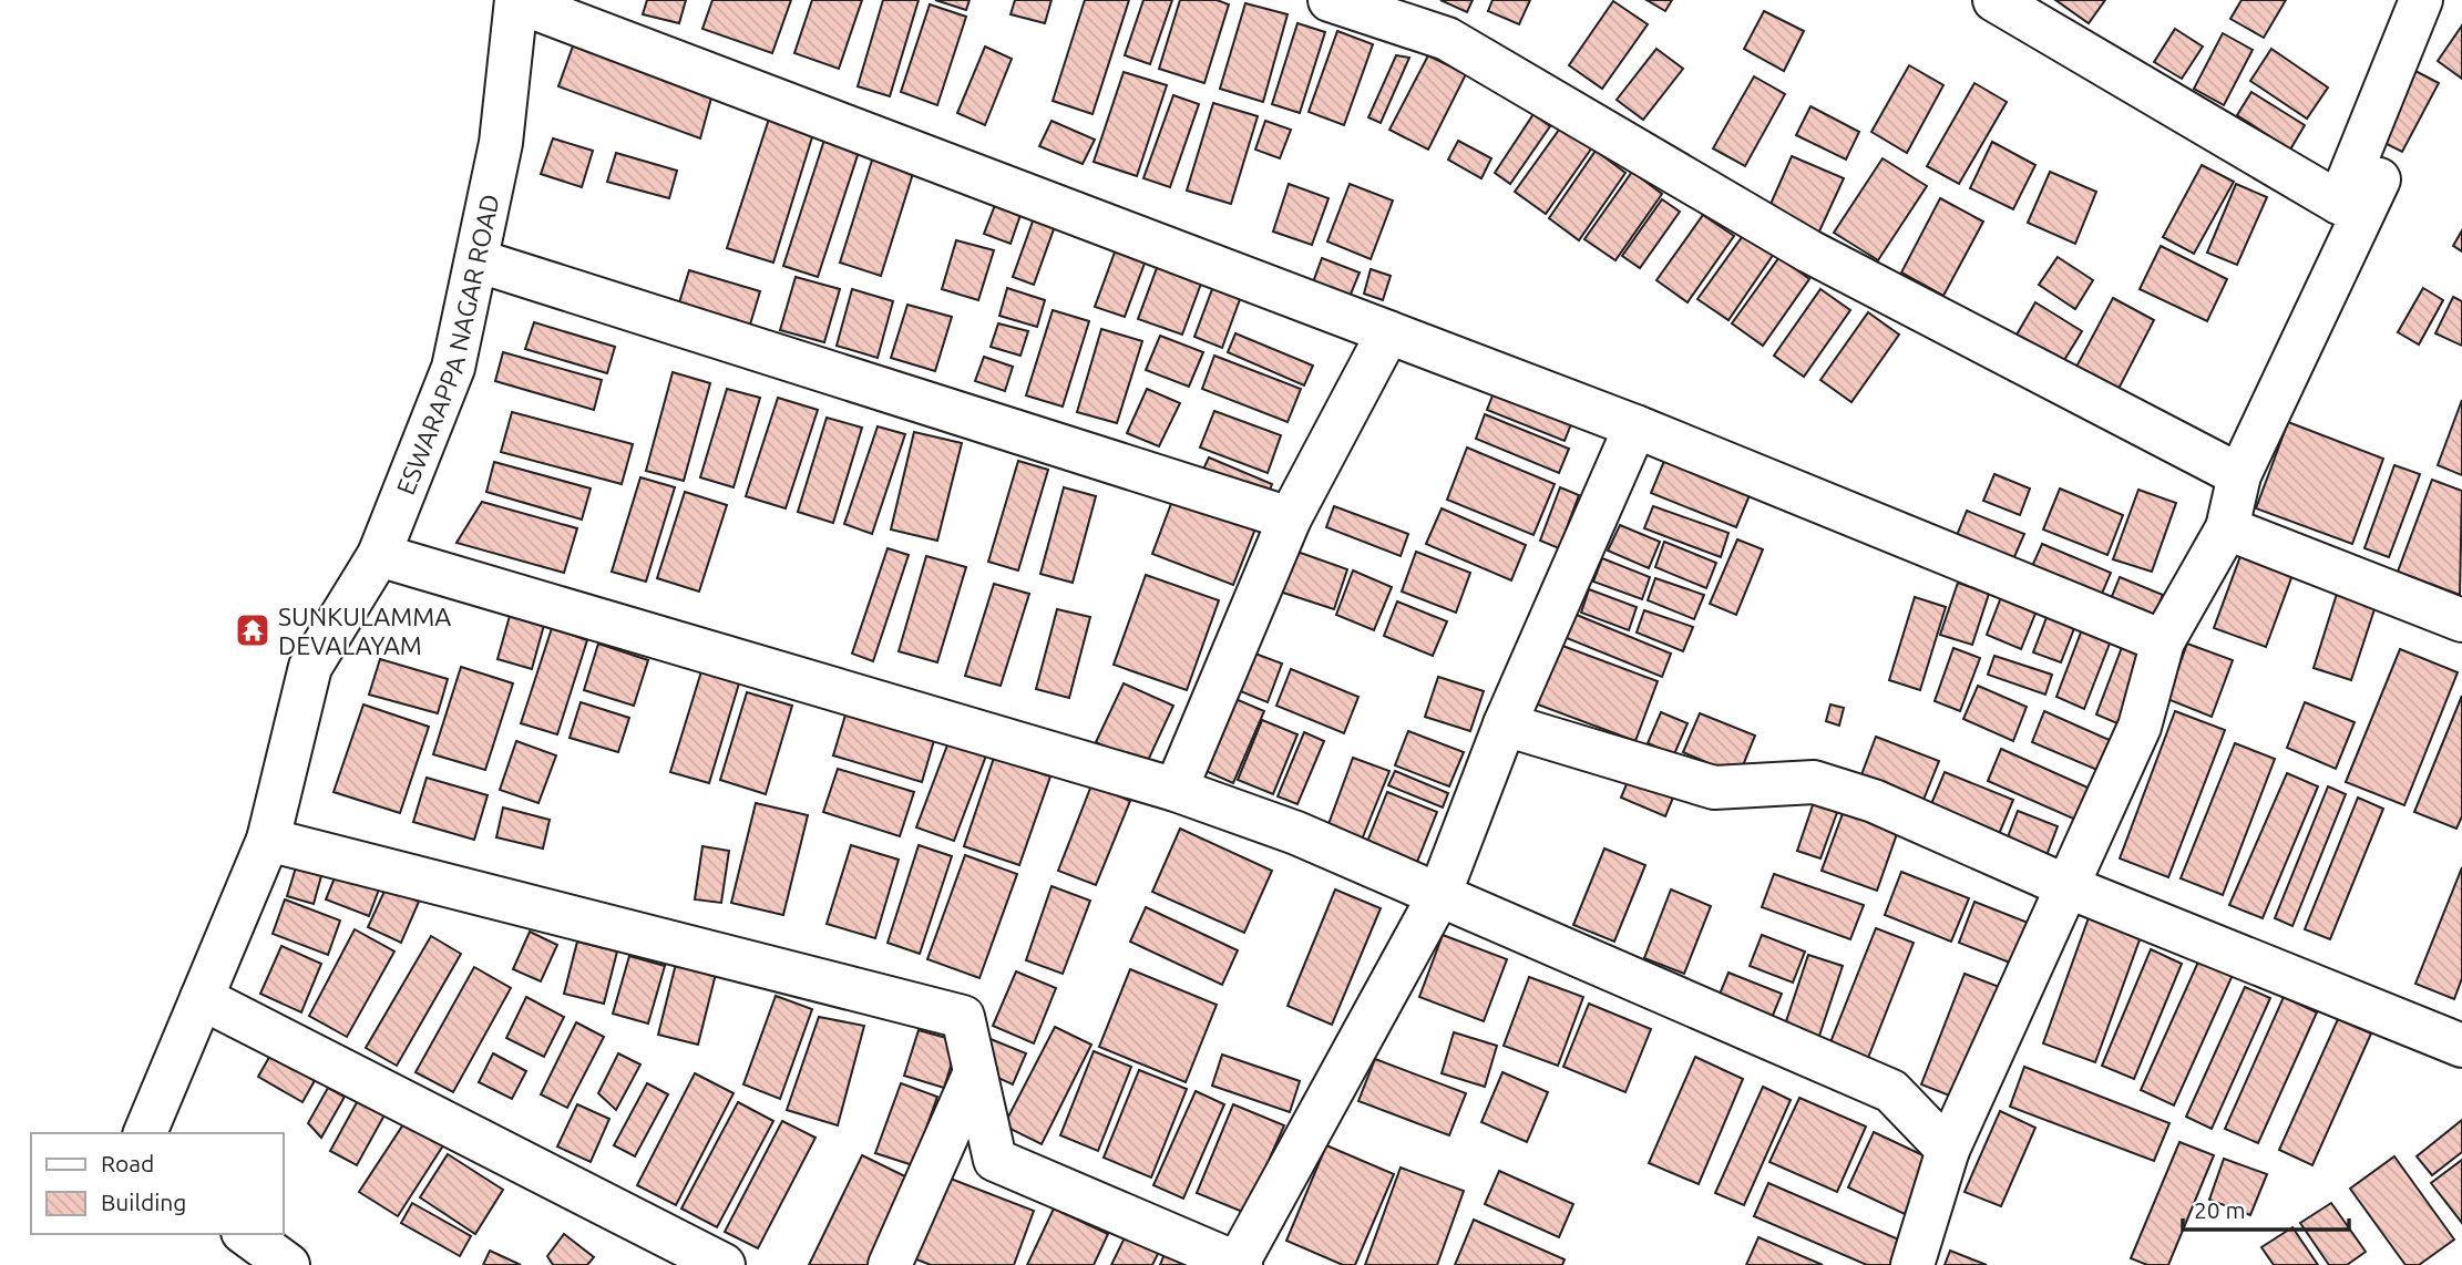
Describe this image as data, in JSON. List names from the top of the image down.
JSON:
{
  "streets": {
    "street": ["ESWARAPPA NAGAR ROAD"]
  },
  "places": {
    "temple": ["SUNKULAMMA DEVALAYAM"]
  },
  "legend": ["Road", "Building"],
  "scale_bar": "20 m"
}
